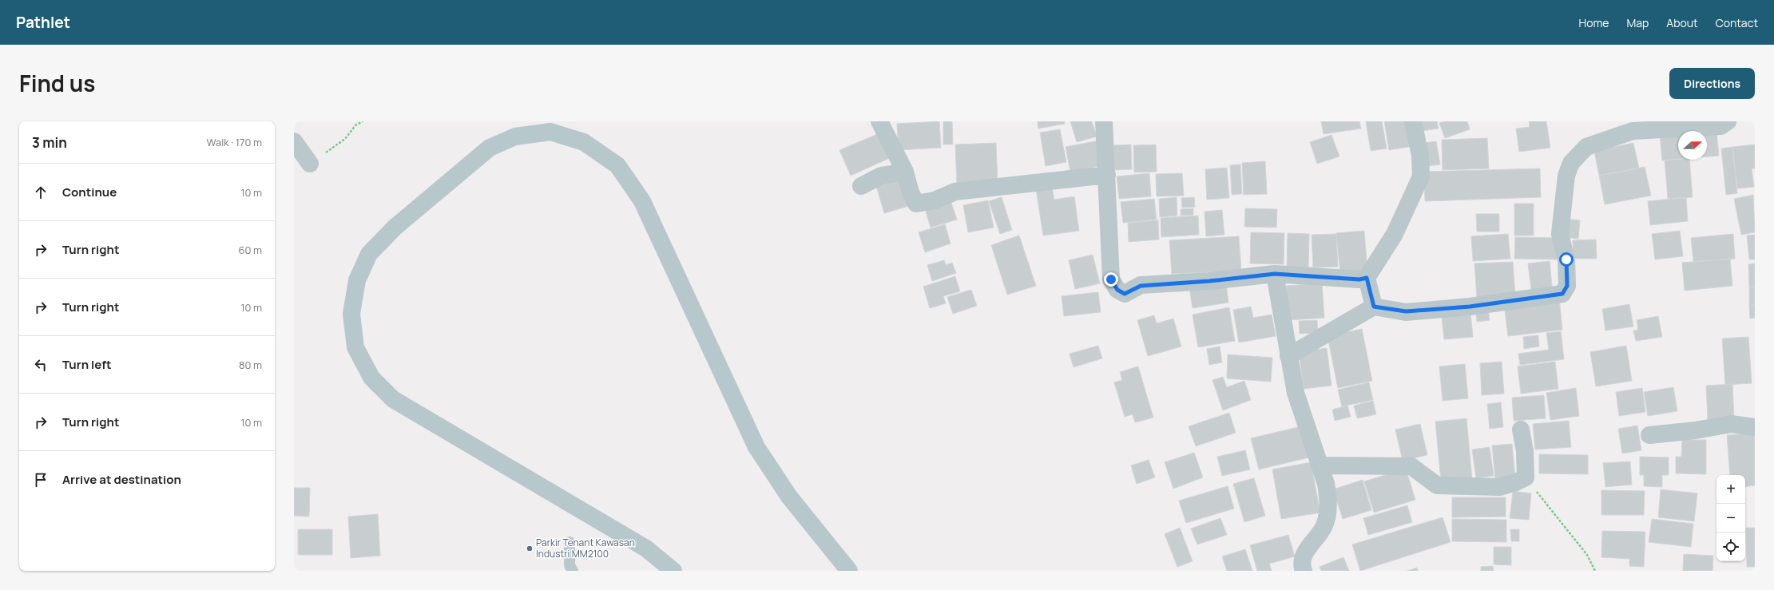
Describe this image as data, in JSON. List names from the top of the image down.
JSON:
{
  "places": ["Parkir Tenant Kawasan Industri MM2100"],
  "north": "right",
  "page": {
    "header": "Pathlet",
    "nav": [
      "Home",
      "Map",
      "About",
      "Contact"
    ],
    "title": "Find us",
    "buttons": "Directions",
    "heading": ["3 min", "Walk · 170 m"],
    "list": [
      ["Continue", "10 m"],
      ["Turn right", "60 m"],
      ["Turn right", "10 m"],
      ["Turn left", "80 m"],
      ["Turn right", "10 m"],
      "Arrive at destination"
    ],
    "map_buttons": ["+", "−"]
  }
}
